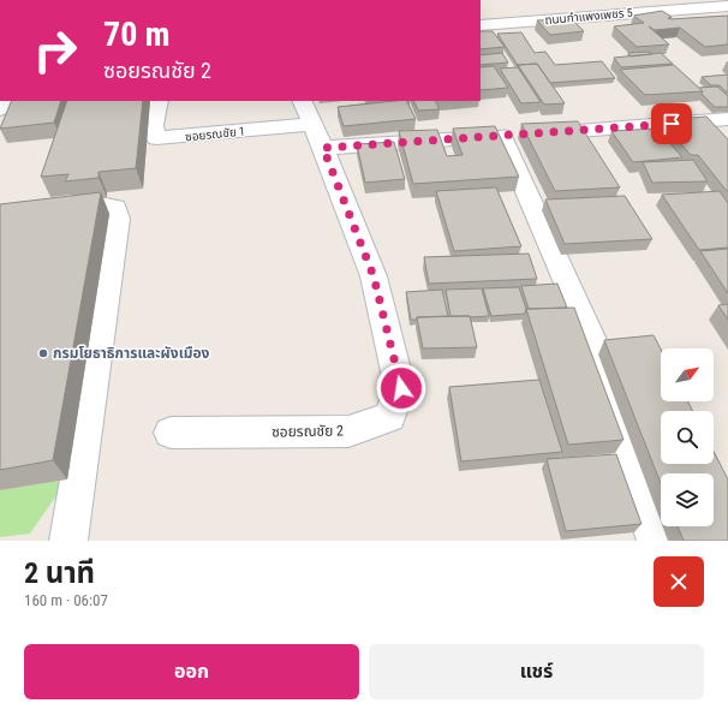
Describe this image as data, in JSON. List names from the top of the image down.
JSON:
{
  "streets": {
    "street": ["ถนนกำแพงเพชร 5", "ซอยรณชัย 1", "ซอยรณชัย 2"]
  },
  "crossings": [
    ["ซอยรณชัย 1", "ซอยรณชัย 2"]
  ],
  "places": ["กรมโยธาธิการและผังเมือง"],
  "north": "top right",
  "page": {
    "turn": ["70 m", "ซอยรณชัย 2"],
    "heading": ["2 นาที", "160 m · 06:07"],
    "buttons": ["ออก", "แชร์"]
  }
}
